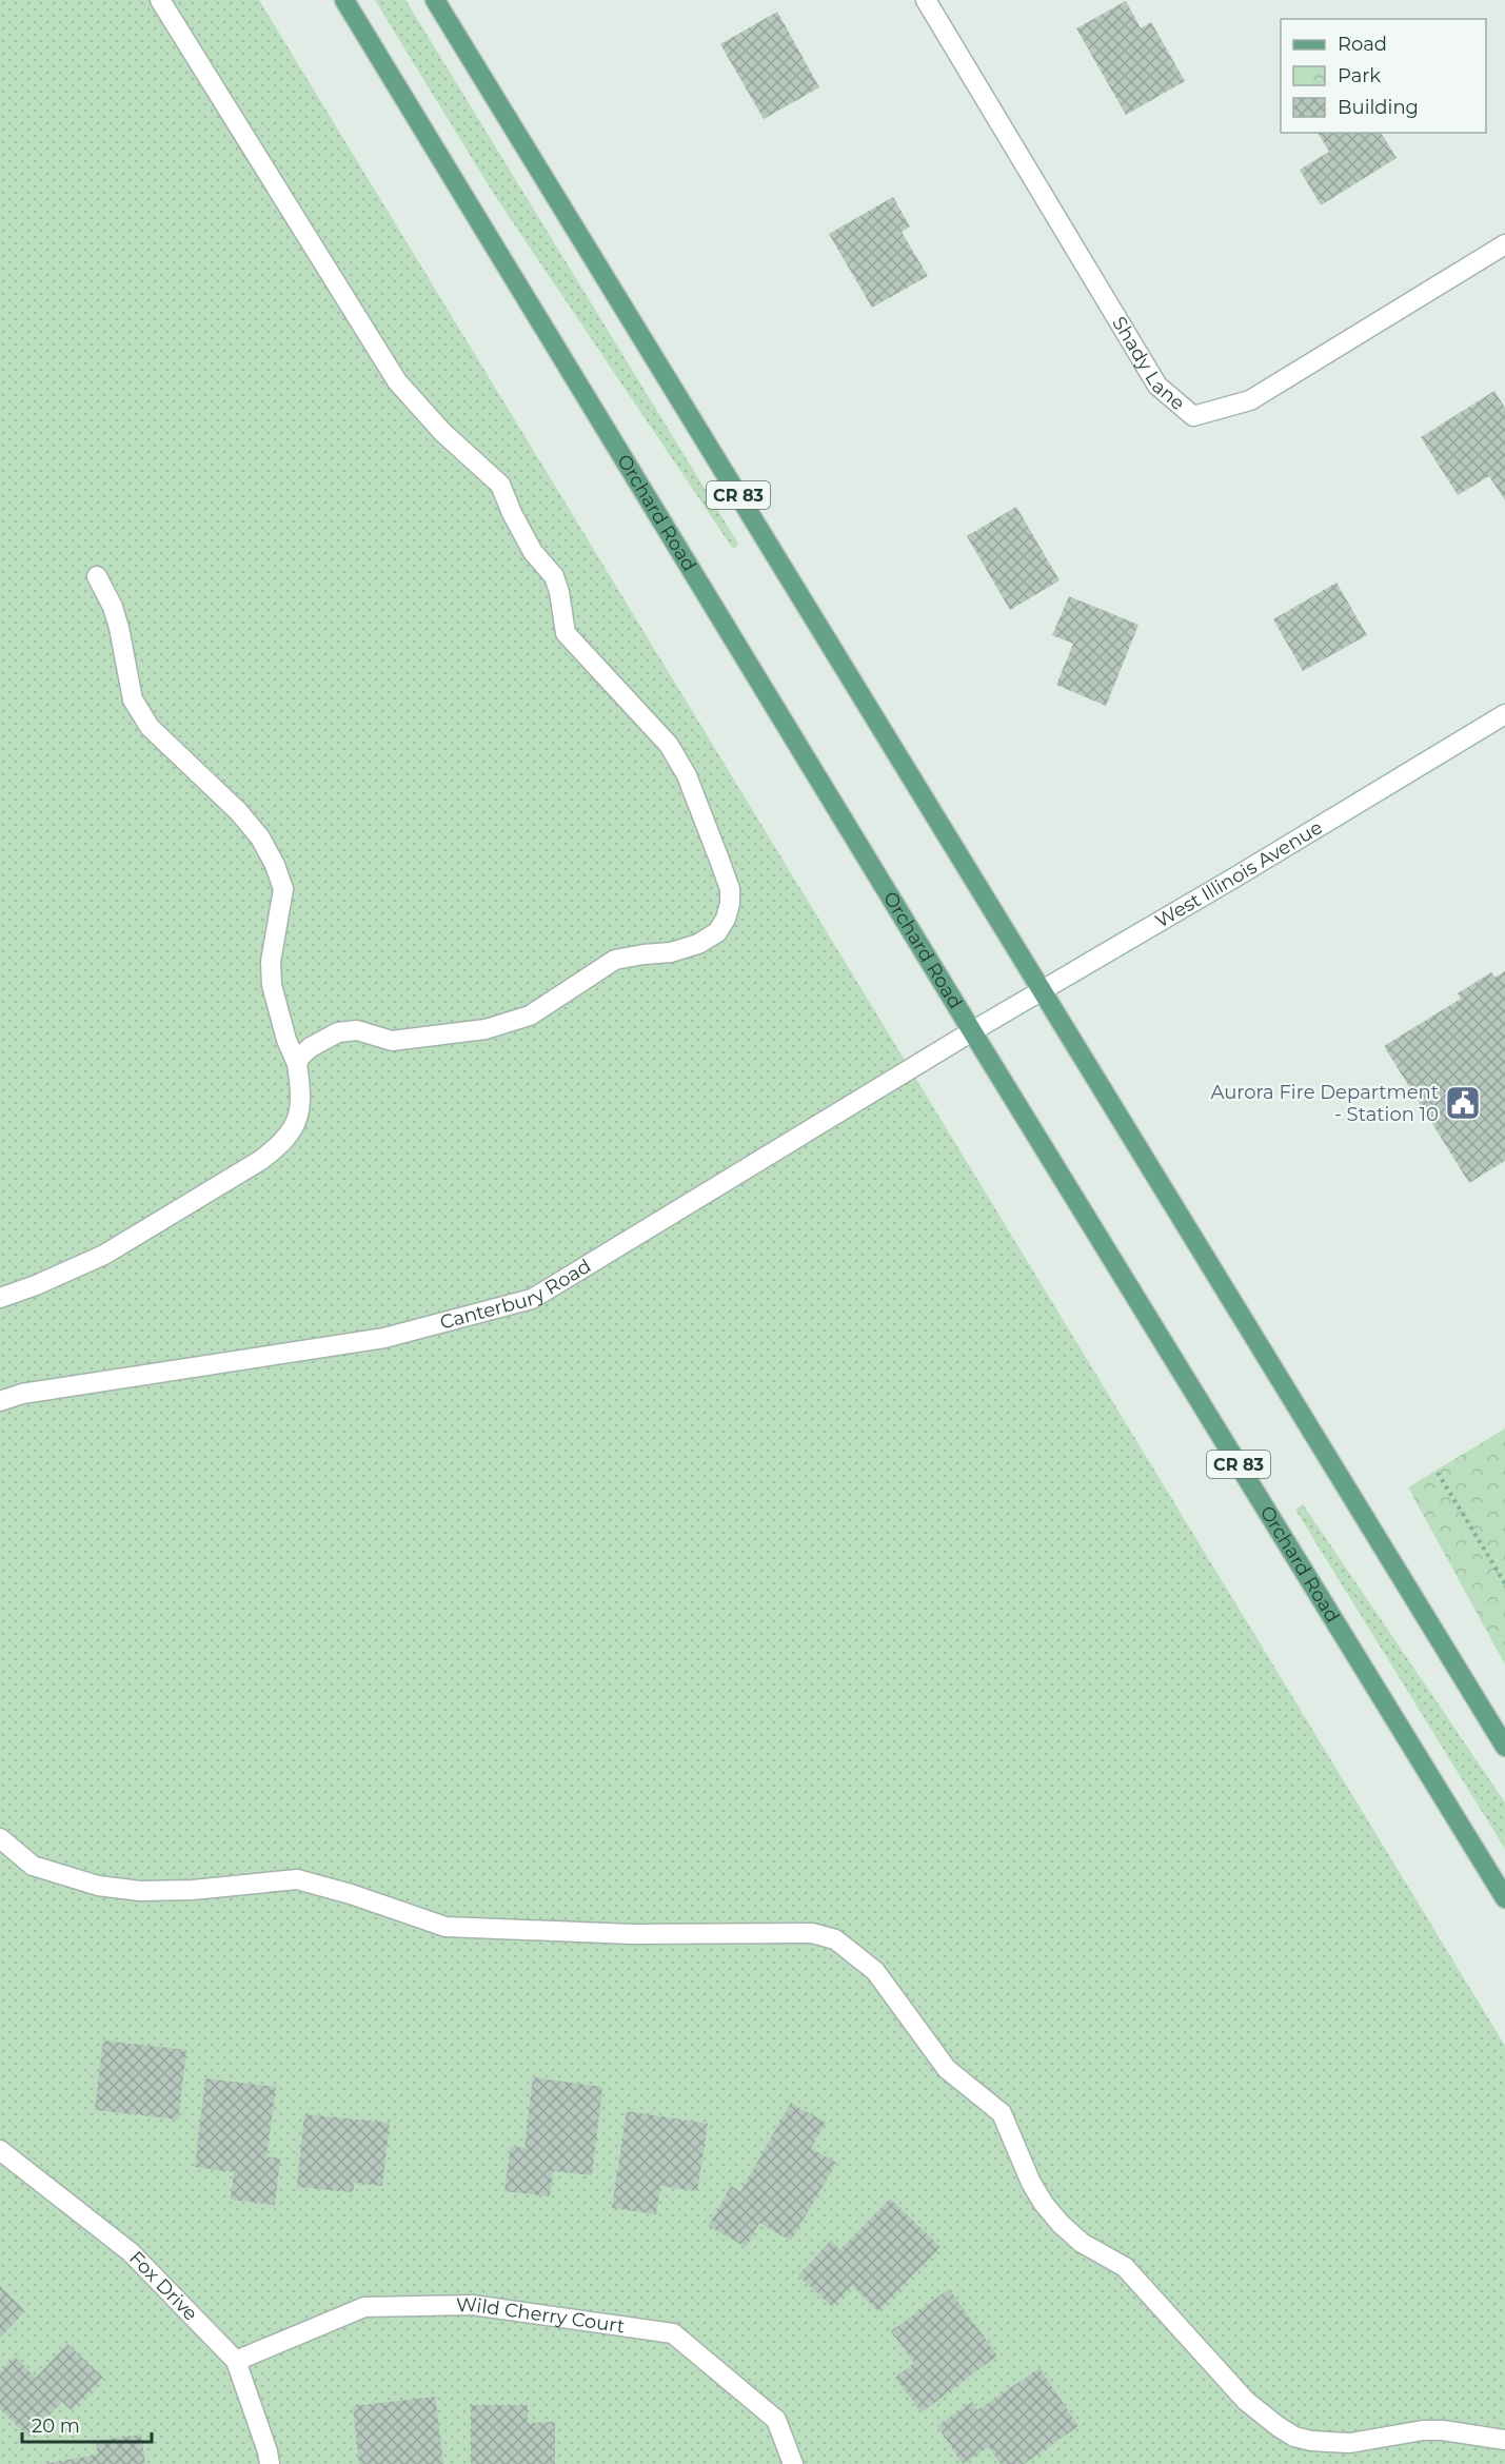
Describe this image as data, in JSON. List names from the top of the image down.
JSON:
{
  "streets": {
    "main road": ["CR 83", "Orchard Road"],
    "street": [
      "Shady Lane",
      "West Illinois Avenue",
      "Canterbury Road",
      "Fox Drive",
      "Wild Cherry Court"
    ]
  },
  "crossings": [
    ["CR 83", "West Illinois Avenue"],
    ["Orchard Road", "West Illinois Avenue"],
    ["Orchard Road", "Canterbury Road"],
    ["West Illinois Avenue", "Canterbury Road"],
    ["Fox Drive", "Wild Cherry Court"]
  ],
  "places": {
    "public building": ["Aurora Fire Department - Station 10"]
  },
  "legend": ["Road", "Park", "Building"],
  "scale_bar": "20 m"
}
